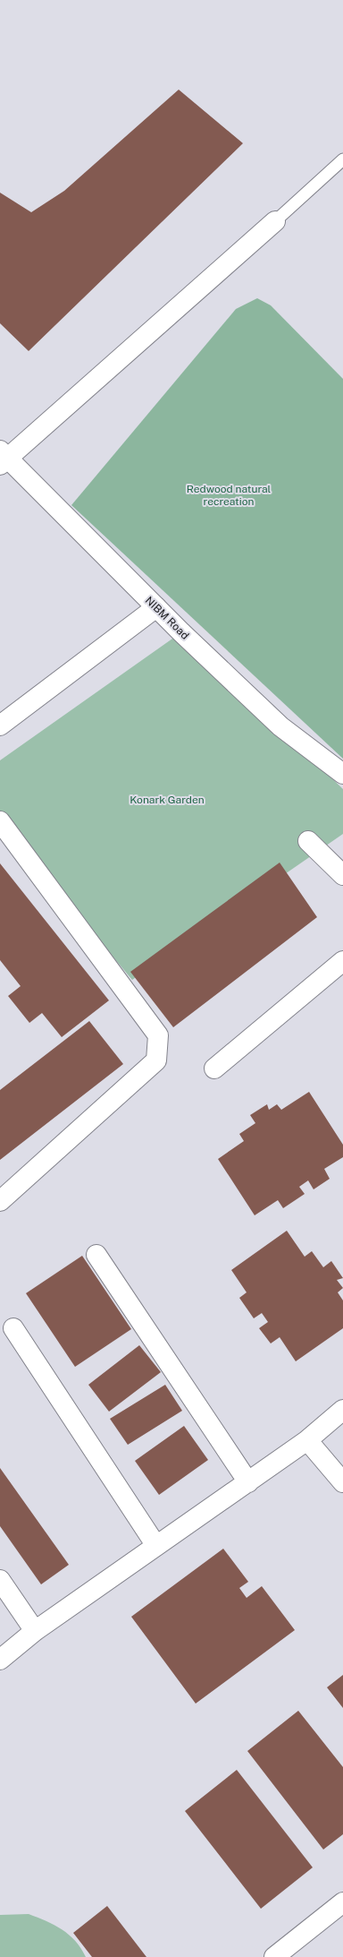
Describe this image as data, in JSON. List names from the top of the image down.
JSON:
{
  "streets": {
    "street": ["NIBM Road"]
  },
  "parks": ["Redwood natural recreation", "Konark Garden"]
}
